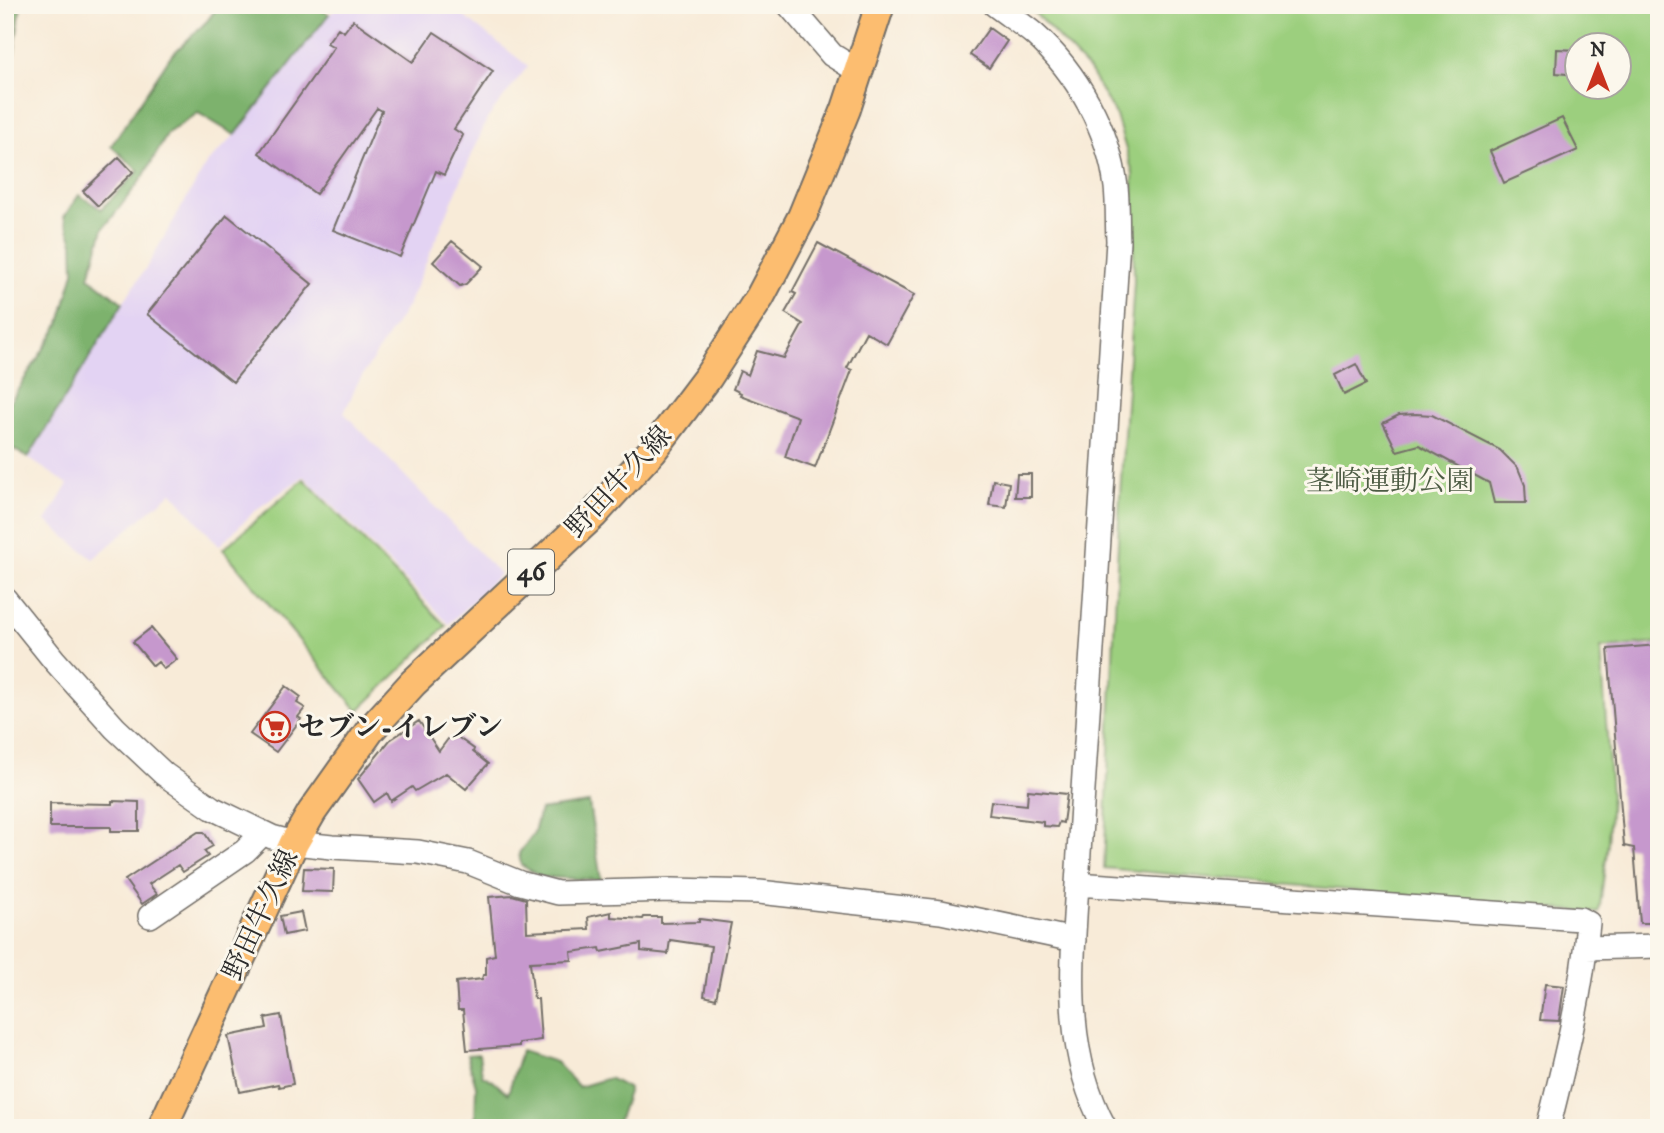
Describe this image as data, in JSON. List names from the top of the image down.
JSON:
{
  "streets": {
    "main road": ["野田牛久線", "46"]
  },
  "parks": ["茎崎運動公園"],
  "places": {
    "supermarket": ["セブン-イレブン"]
  },
  "north": "top"
}
